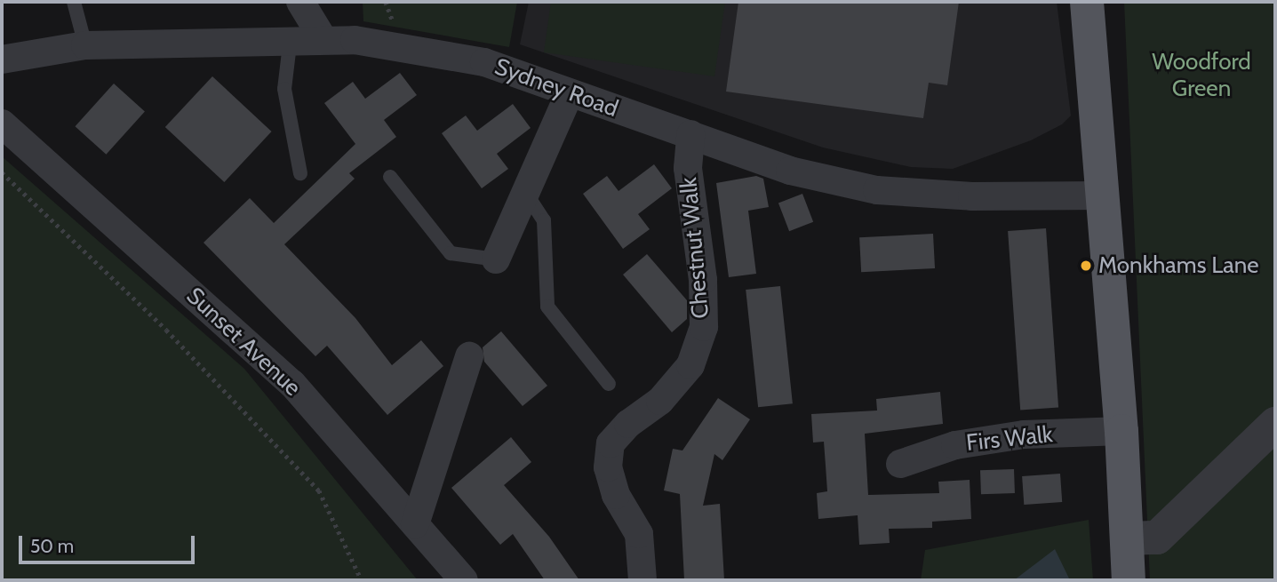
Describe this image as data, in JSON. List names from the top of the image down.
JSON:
{
  "streets": {
    "street": [
      "Sydney Road",
      "Chestnut Walk",
      "Sunset Avenue",
      "Firs Walk"
    ]
  },
  "crossings": [
    ["Sydney Road", "Chestnut Walk"]
  ],
  "parks": ["Woodford Green"],
  "places": ["Monkhams Lane"],
  "scale_bar": "50 m"
}
